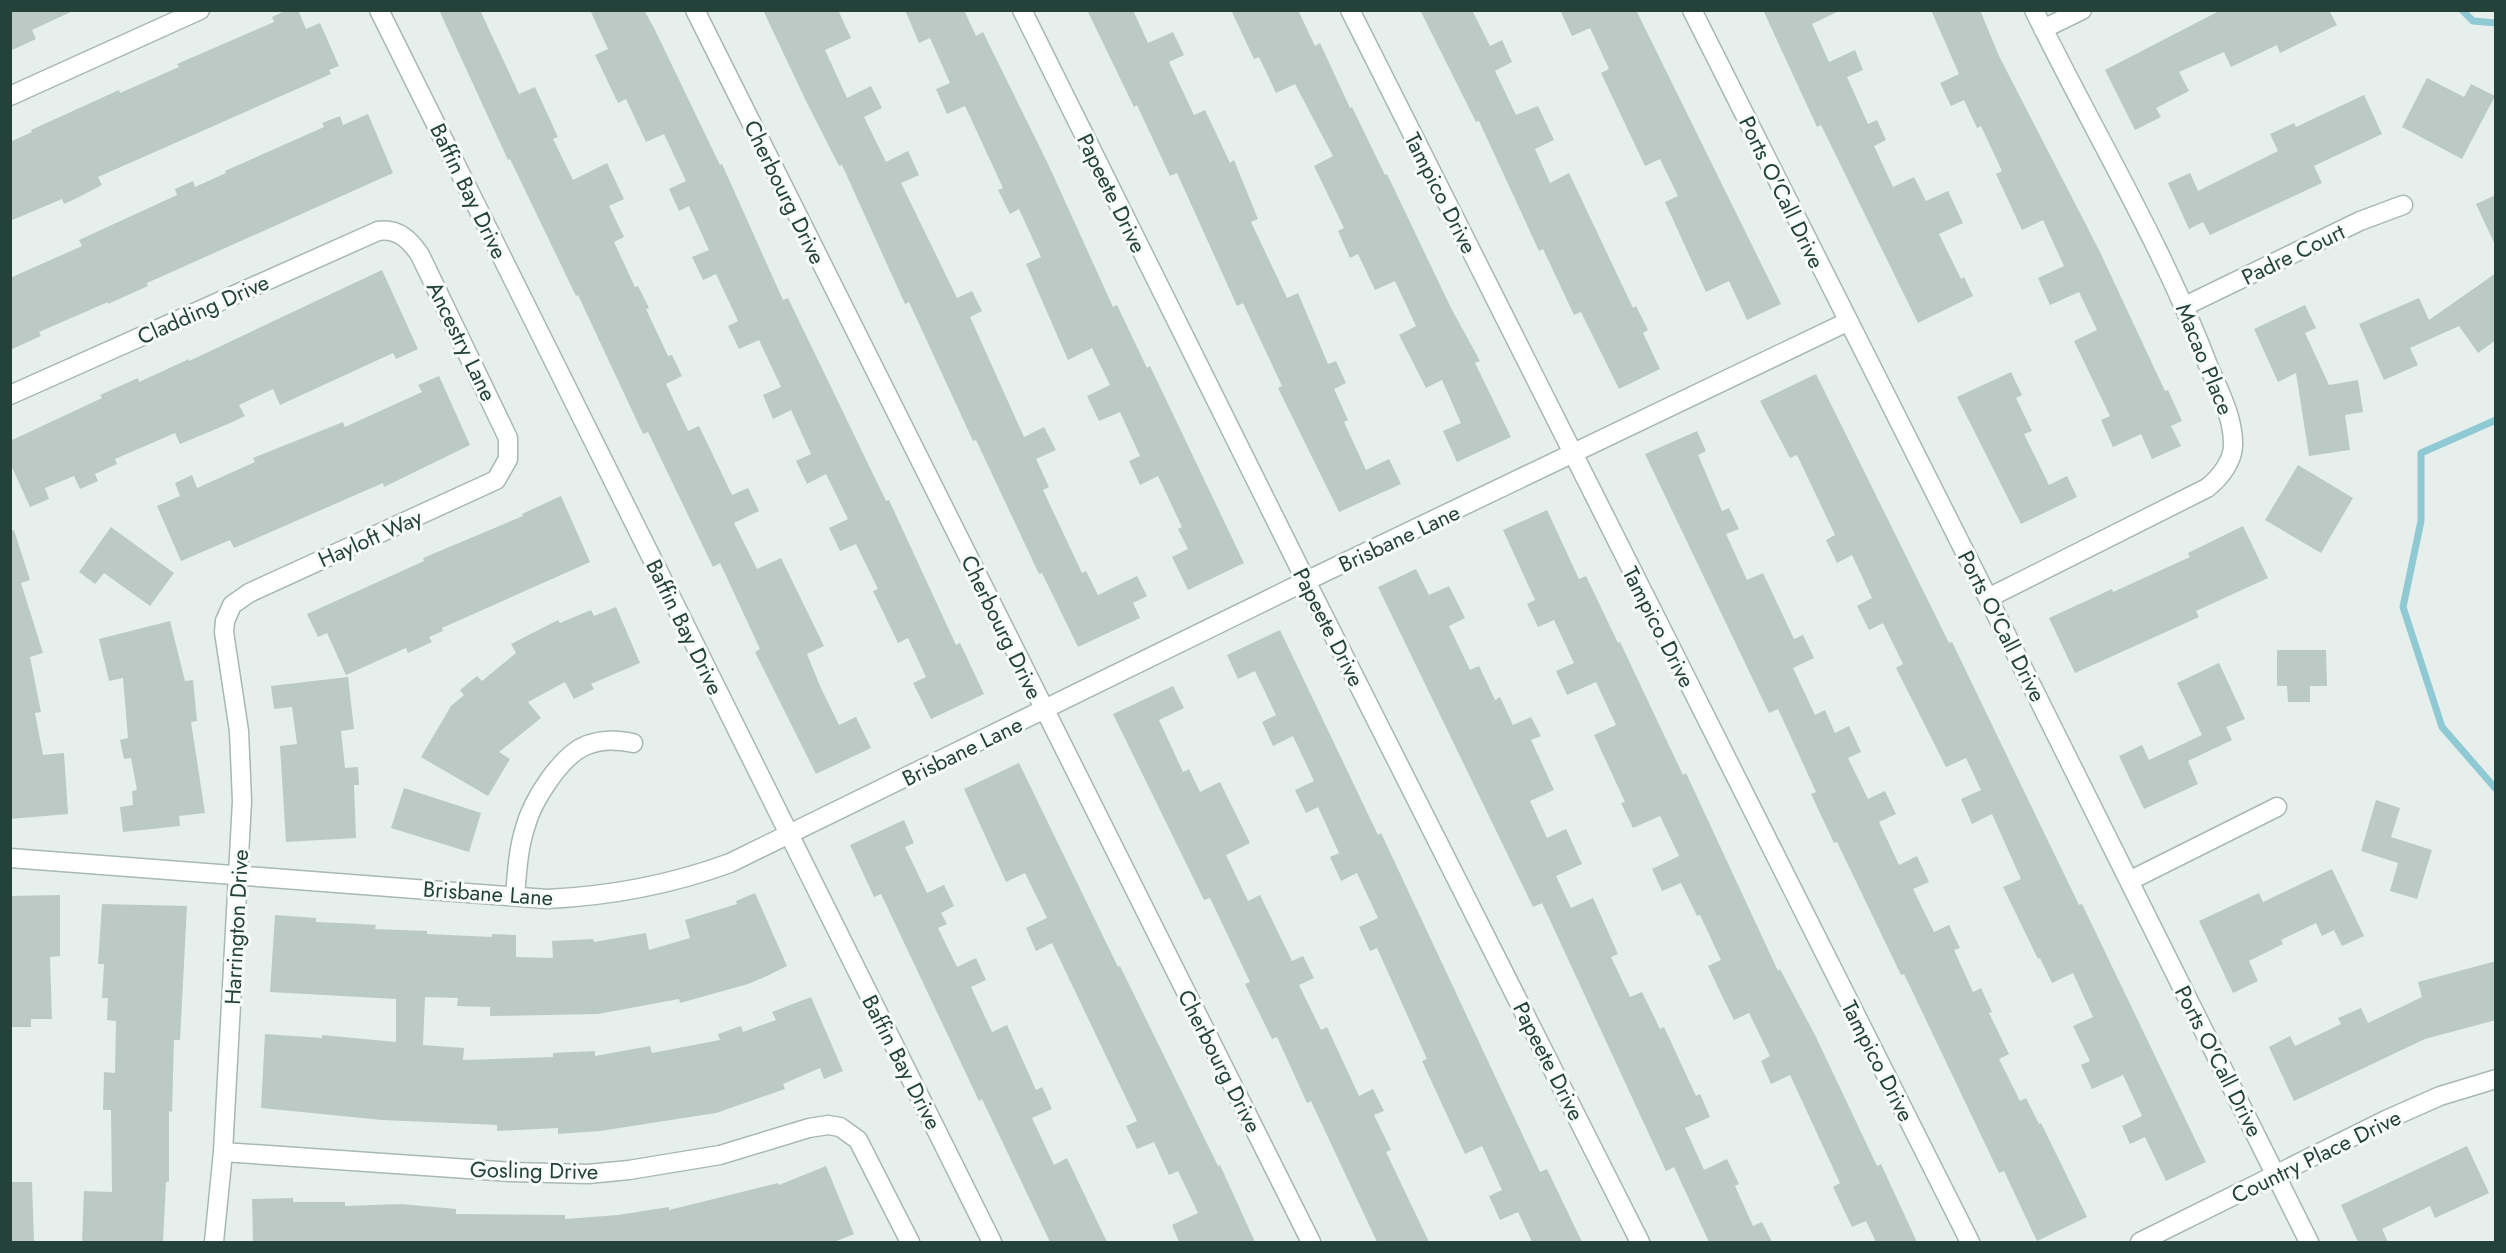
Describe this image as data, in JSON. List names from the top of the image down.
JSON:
{
  "streets": {
    "street": [
      "Baffin Bay Drive",
      "Cherbourg Drive",
      "Ports O'Call Drive",
      "Papeete Drive",
      "Tampico Drive",
      "Padre Court",
      "Cladding Drive",
      "Ancestry Lane",
      "Macao Place",
      "Hayloft Way",
      "Brisbane Lane",
      "Harrington Drive",
      "Country Place Drive",
      "Gosling Drive"
    ]
  },
  "crossings": [
    ["Baffin Bay Drive", "Brisbane Lane"],
    ["Cherbourg Drive", "Brisbane Lane"],
    ["Ports O'Call Drive", "Macao Place"],
    ["Ports O'Call Drive", "Brisbane Lane"],
    ["Ports O'Call Drive", "Country Place Drive"],
    ["Papeete Drive", "Brisbane Lane"],
    ["Tampico Drive", "Brisbane Lane"],
    ["Padre Court", "Macao Place"],
    ["Cladding Drive", "Ancestry Lane"],
    ["Ancestry Lane", "Hayloft Way"],
    ["Hayloft Way", "Harrington Drive"],
    ["Brisbane Lane", "Harrington Drive"],
    ["Harrington Drive", "Gosling Drive"]
  ]
}
